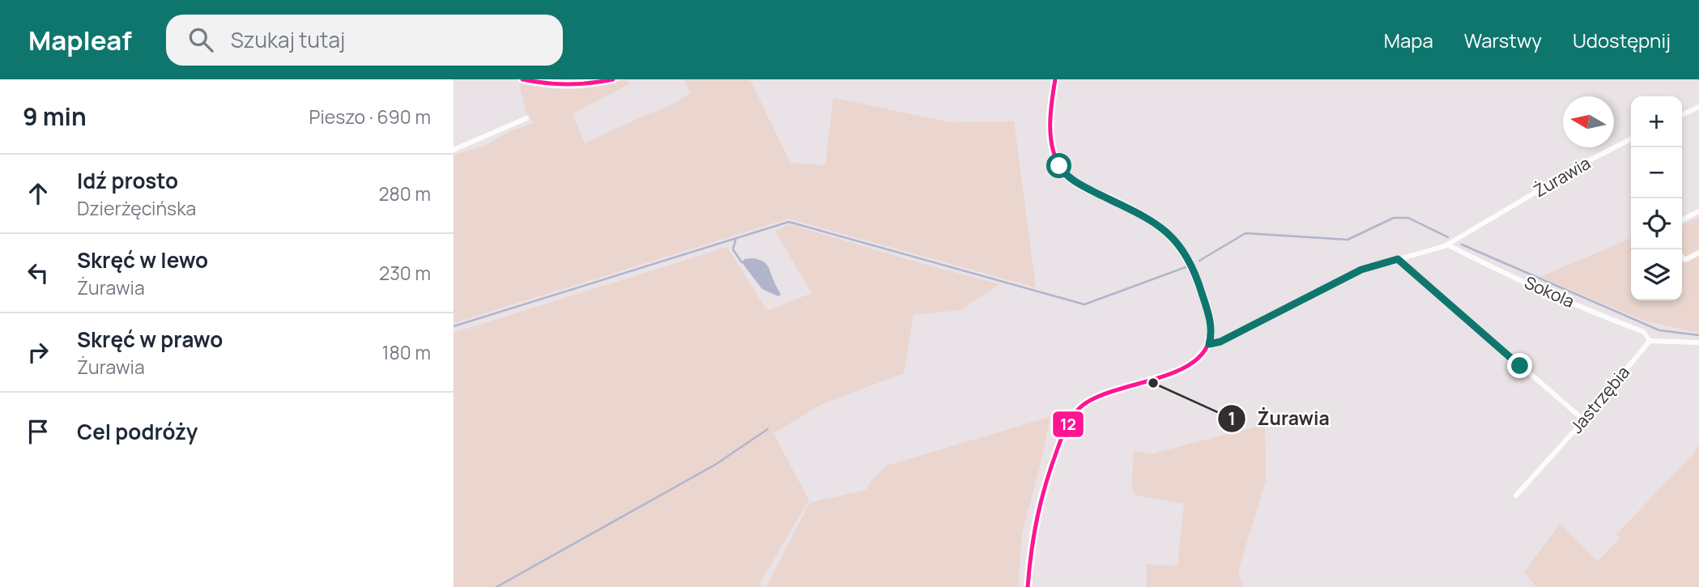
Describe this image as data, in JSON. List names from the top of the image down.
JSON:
{
  "streets": {
    "street": ["Żurawia", "Sokola", "Jastrzębia"]
  },
  "crossings": [
    ["Żurawia", "Sokola"],
    ["Sokola", "Jastrzębia"]
  ],
  "places": ["Żurawia"],
  "lines": ["transit line 12"],
  "north": "left",
  "page": {
    "header": "Mapleaf",
    "search": "Szukaj tutaj",
    "nav": ["Mapa", "Warstwy", "Udostępnij"],
    "heading": ["9 min", "Pieszo · 690 m"],
    "map_buttons": ["+", "−"],
    "list": [
      ["Idź prosto", "Dzierżęcińska", "280 m"],
      ["Skręć w lewo", "Żurawia", "230 m"],
      ["Skręć w prawo", "Żurawia", "180 m"],
      "Cel podróży"
    ]
  }
}
